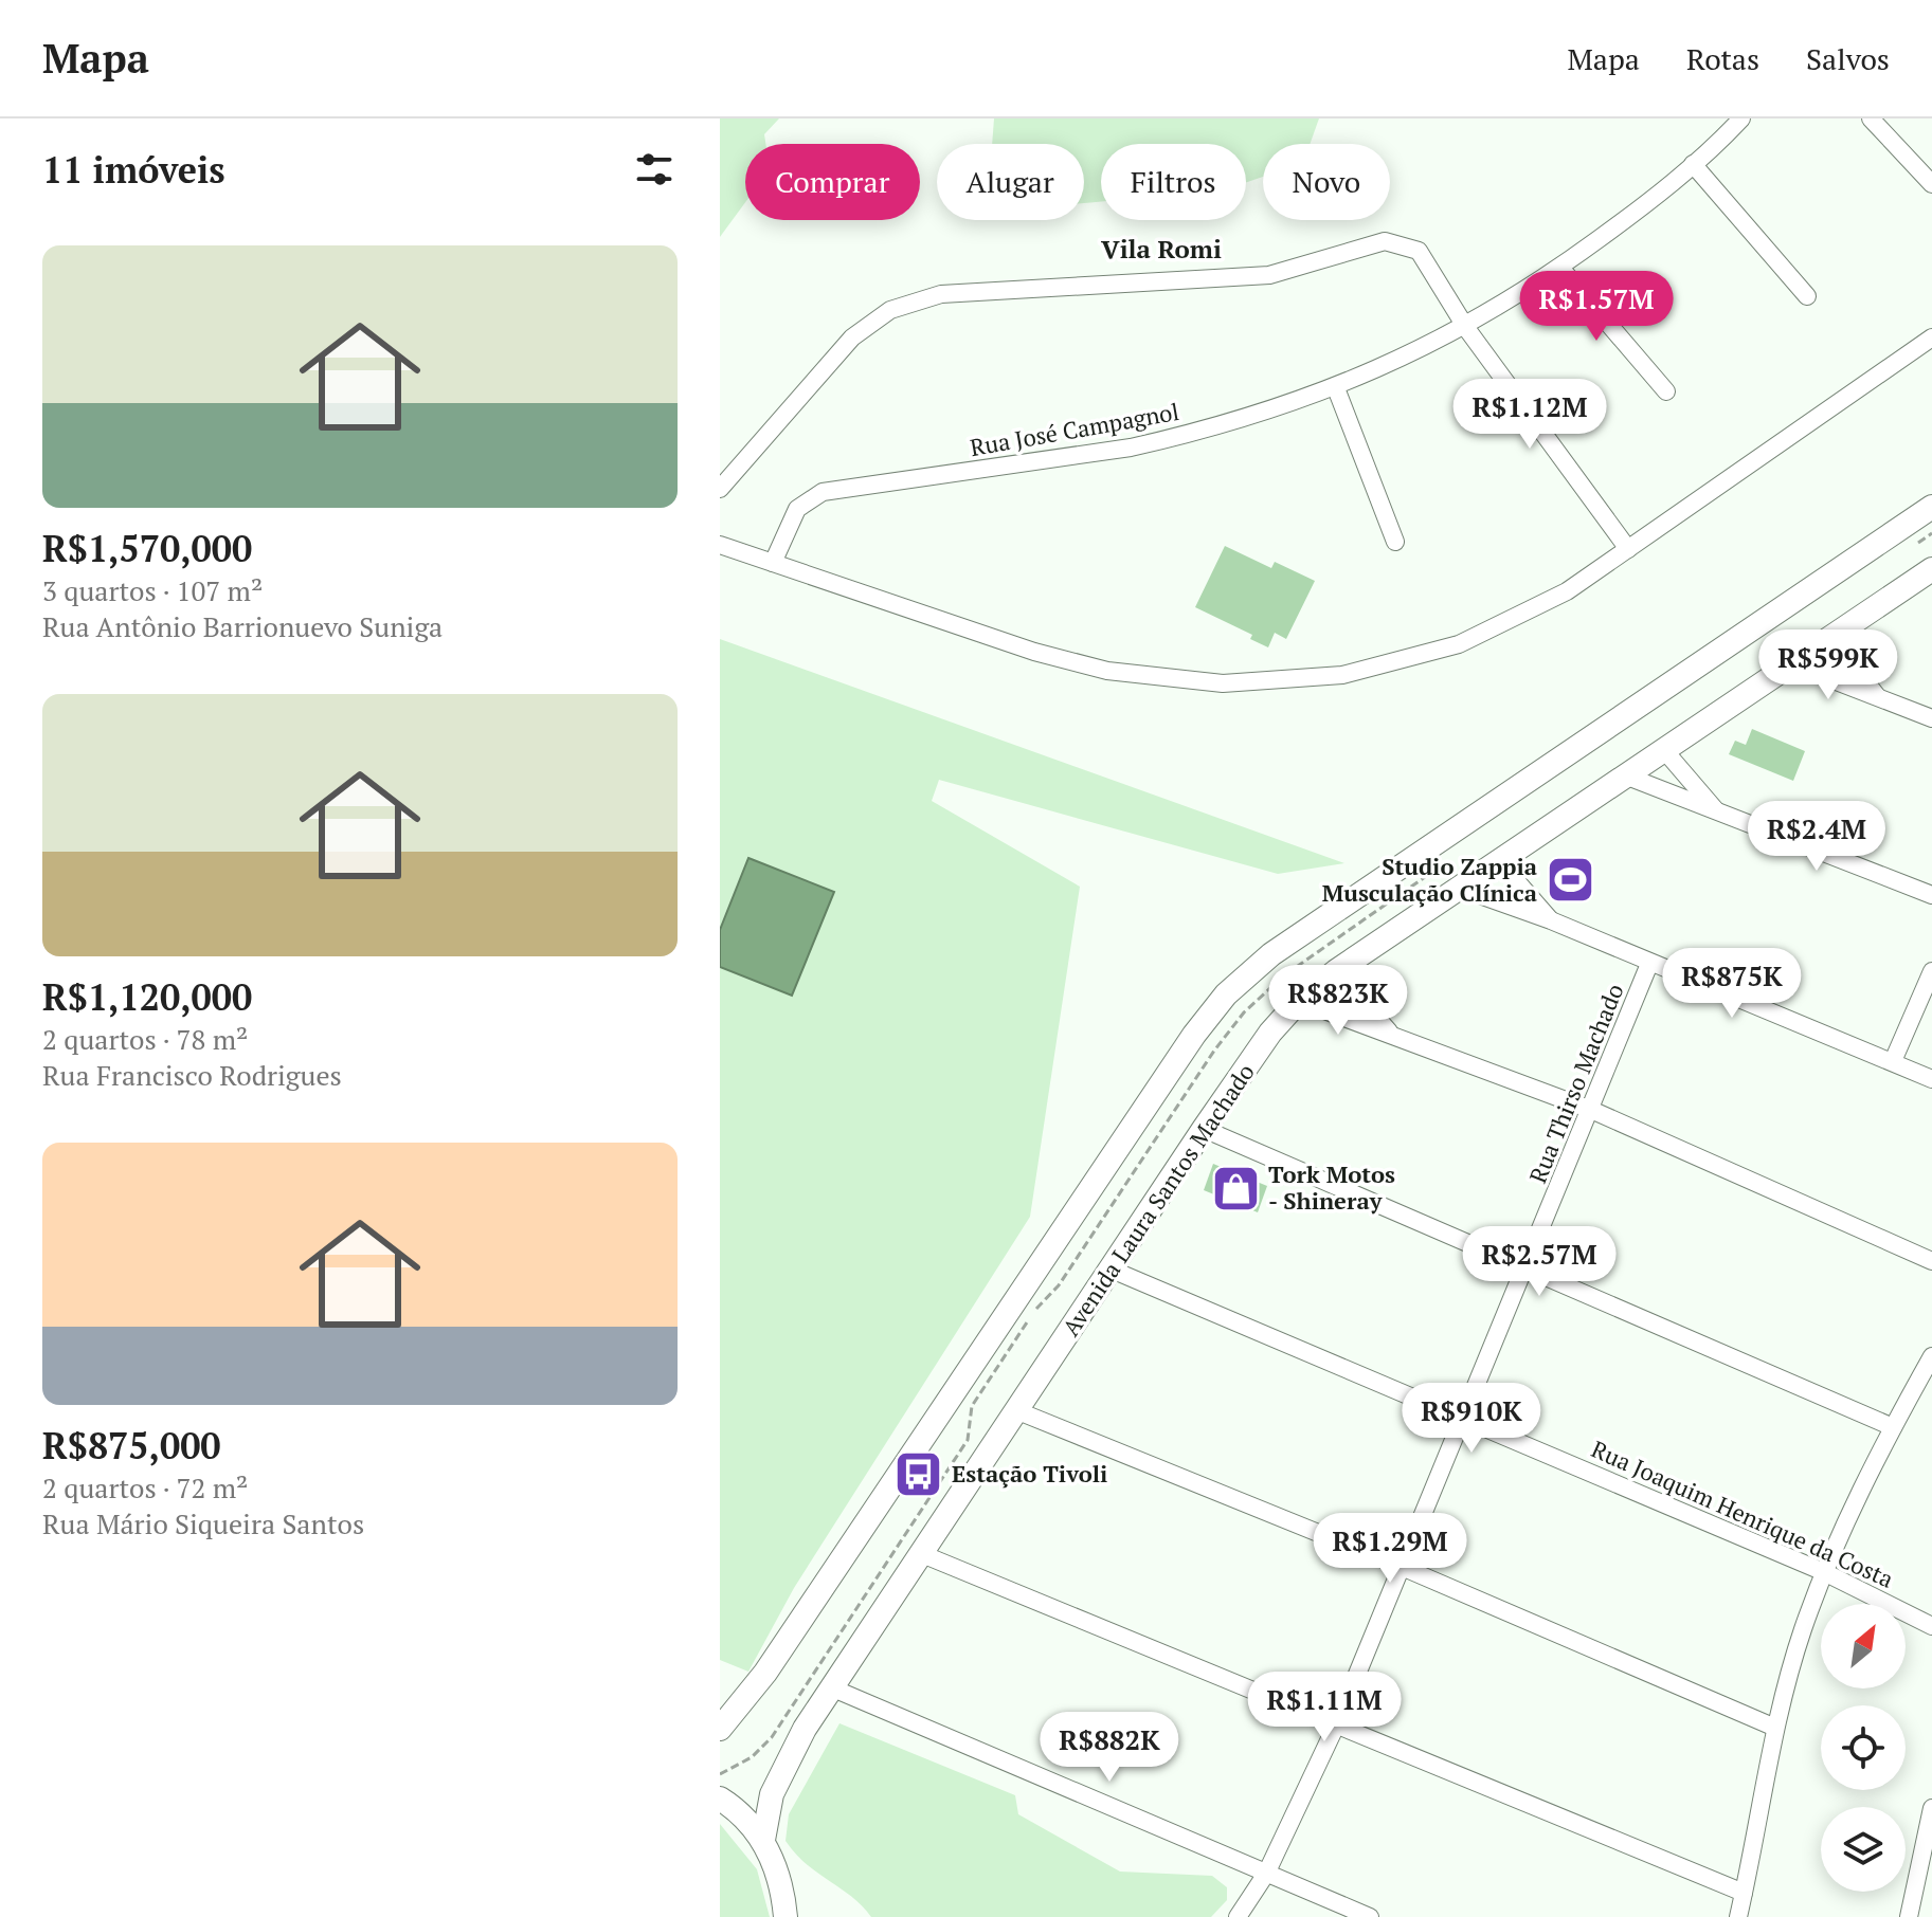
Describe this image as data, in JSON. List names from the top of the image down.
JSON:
{
  "streets": {
    "main road": ["Avenida Laura Santos Machado"],
    "street": ["Rua José Campagnol", "Rua Thirso Machado", "Rua Joaquim Henrique da Costa"]
  },
  "crossings": [
    ["Rua Thirso Machado", "Rua Joaquim Henrique da Costa"],
    ["Avenida Laura Santos Machado", "Rua Joaquim Henrique da Costa"]
  ],
  "districts": ["Vila Romi"],
  "places": {
    "sports": ["Studio Zappia Musculação Clínica"],
    "shop": ["Tork Motos - Shineray"],
    "bus stop": ["Estação Tivoli"]
  },
  "north": "top right",
  "page": {
    "header": "Mapa",
    "nav": ["Mapa", "Rotas", "Salvos"],
    "heading": "11 imóveis",
    "chip": [
      "Comprar",
      "Alugar",
      "Filtros",
      "Novo"
    ],
    "list": [
      {
        "name": "R$1,570,000",
        "note": "3 quartos · 107 m² · Rua Antônio Barrionuevo Suniga"
      },
      {
        "name": "R$1,120,000",
        "note": "2 quartos · 78 m² · Rua Francisco Rodrigues"
      },
      {
        "name": "R$875,000",
        "note": "2 quartos · 72 m² · Rua Mário Siqueira Santos"
      }
    ],
    "price": [
      "R$1.57M",
      "R$1.12M",
      "R$599K",
      "R$2.4M",
      "R$875K",
      "R$823K",
      "R$2.57M",
      "R$910K",
      "R$1.29M",
      "R$1.11M",
      "R$882K"
    ]
  }
}
